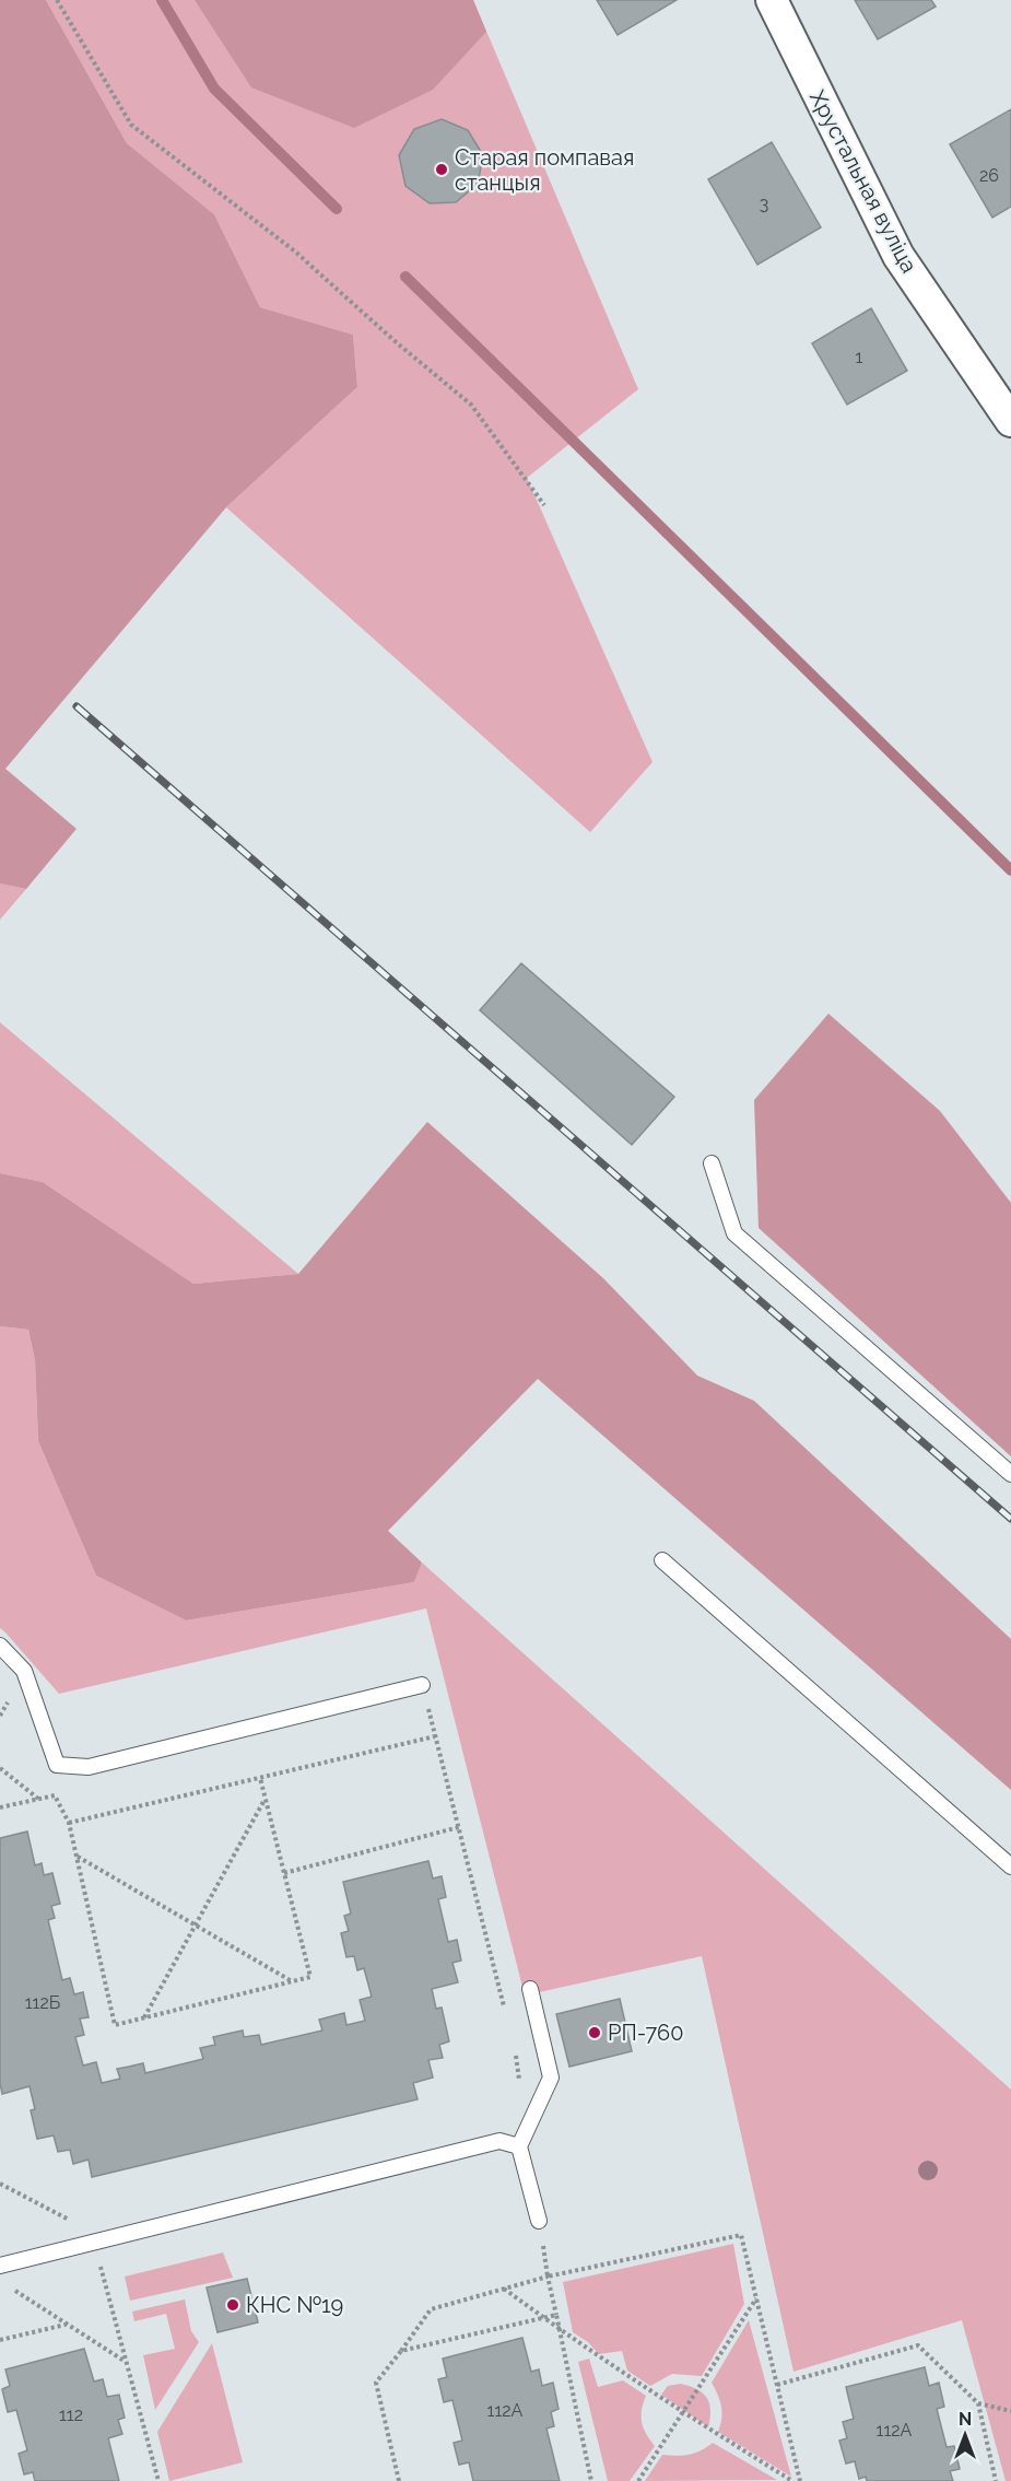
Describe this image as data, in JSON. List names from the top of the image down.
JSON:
{
  "streets": {
    "street": ["Хрустальная вуліца"]
  },
  "places": ["Старая помпавая станцыя", "РП-760", "КНС №19"],
  "house_numbers": [
    "26",
    "3",
    "1",
    "112Б",
    "112А",
    "112",
    "112А"
  ],
  "north": "top"
}
